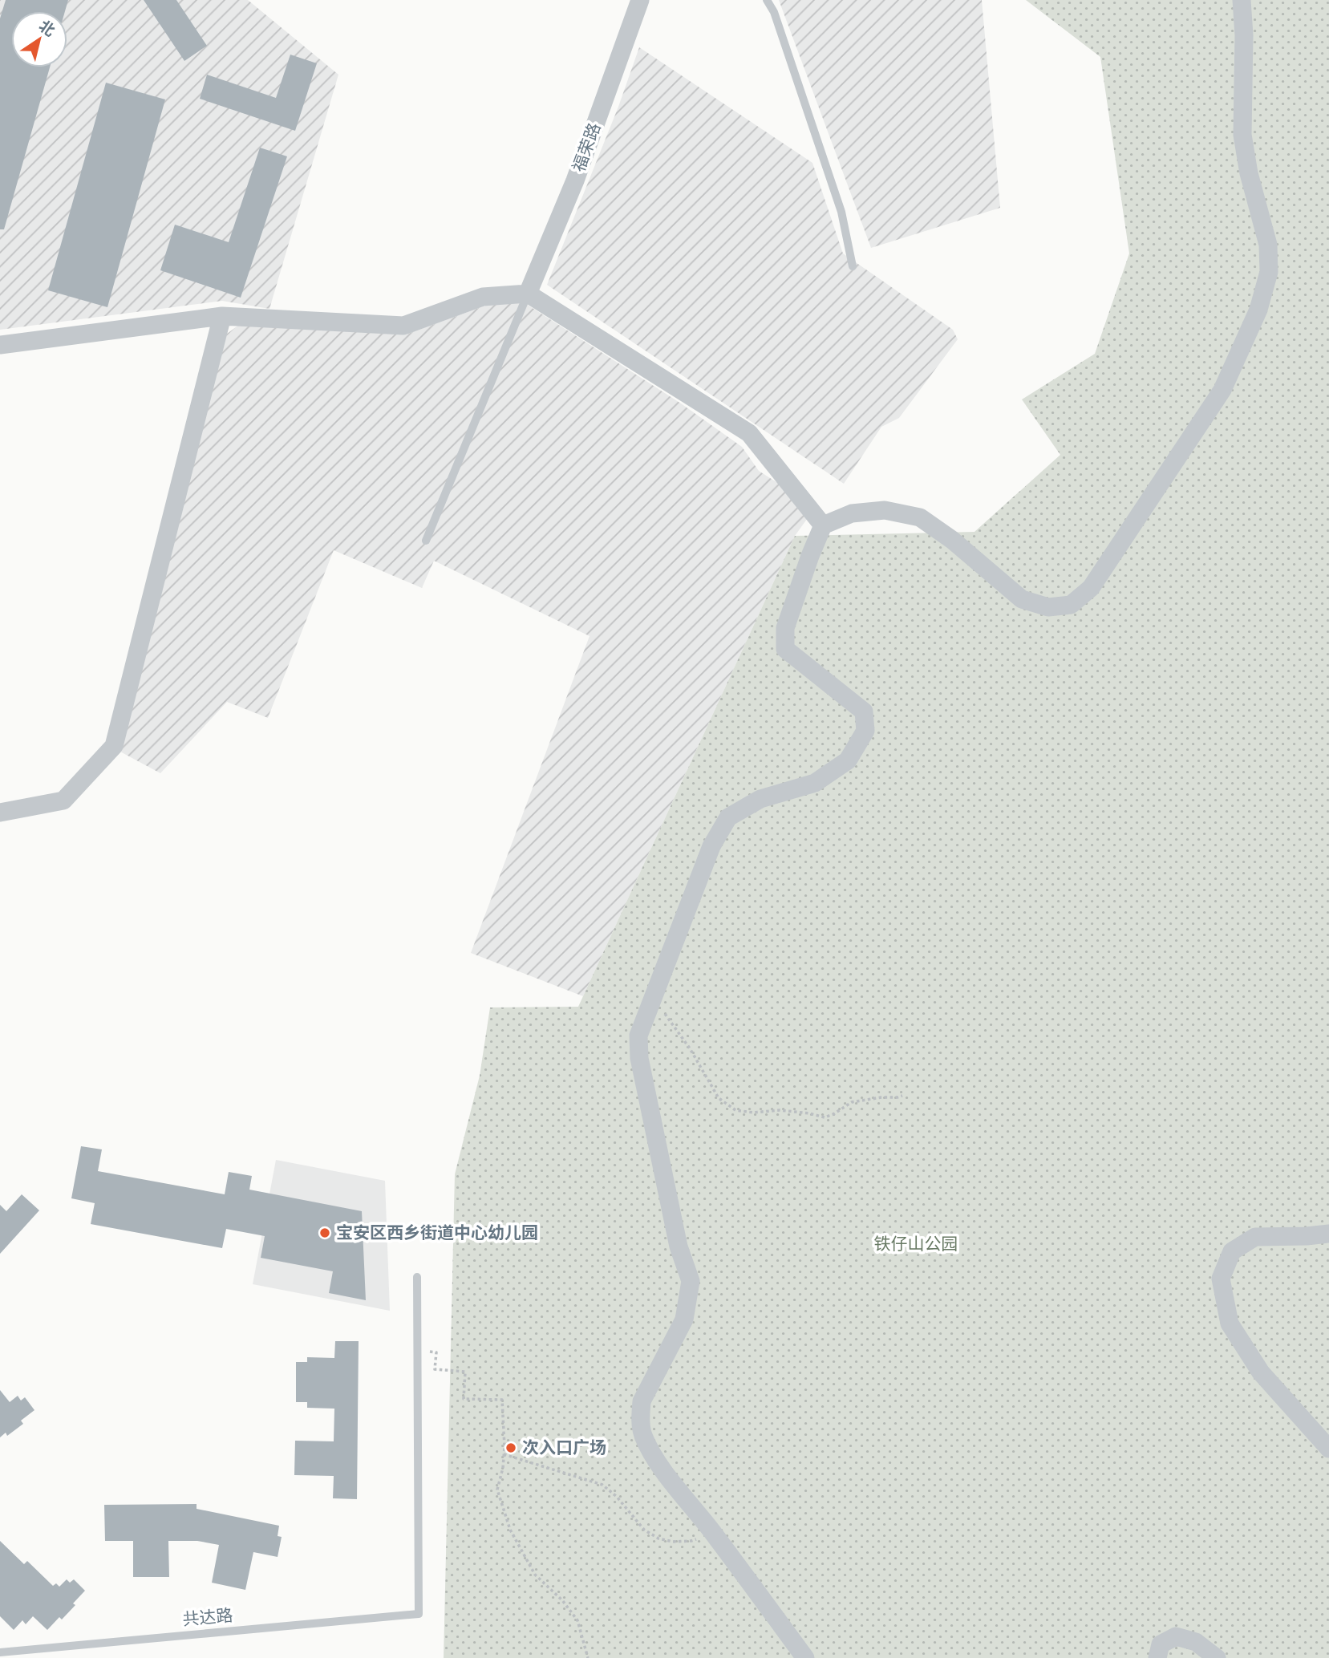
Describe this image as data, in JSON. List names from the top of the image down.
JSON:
{
  "streets": {
    "street": ["福荣路"],
    "lane": ["共达路"]
  },
  "parks": ["铁仔山公园"],
  "places": ["宝安区西乡街道中心幼儿园", "次入口广场"],
  "north": "top right"
}
